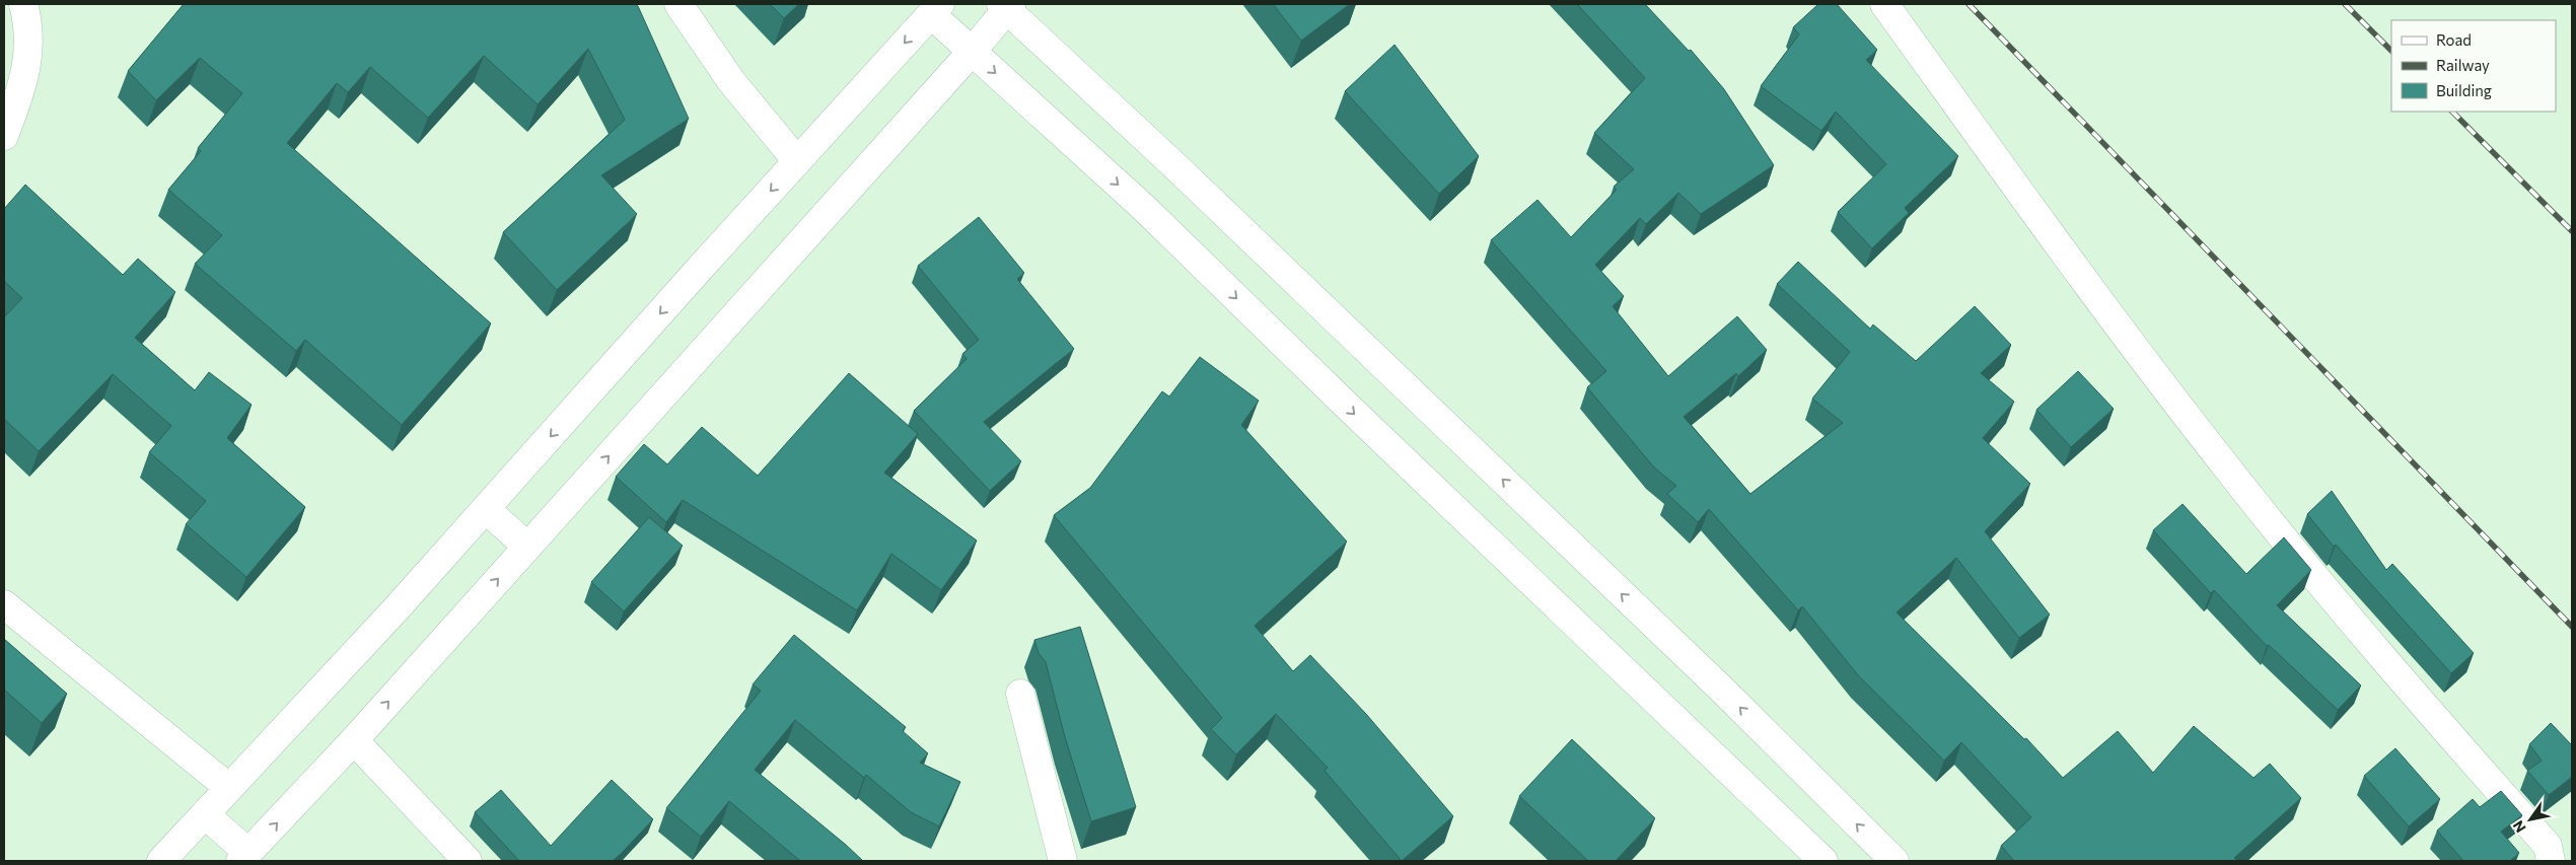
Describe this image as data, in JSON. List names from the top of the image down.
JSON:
{
  "legend": ["Road", "Railway", "Building"],
  "north": "bottom left"
}
